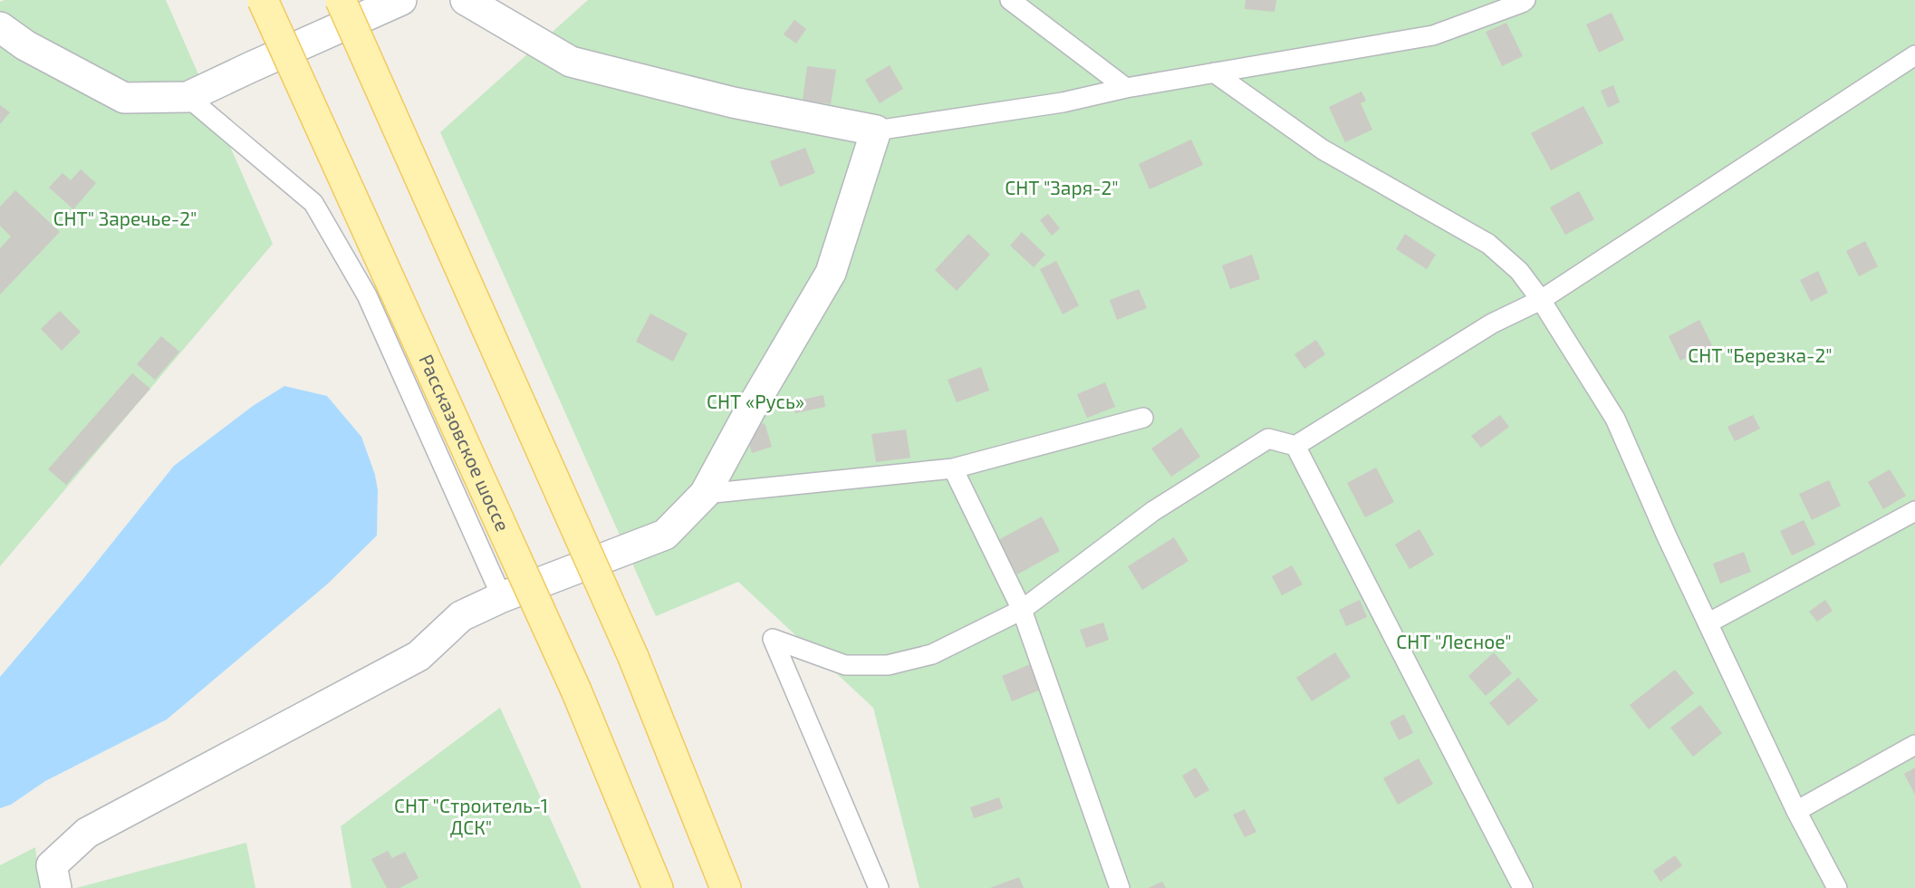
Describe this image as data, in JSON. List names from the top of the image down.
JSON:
{
  "streets": {
    "main road": ["Рассказовское шоссе"]
  },
  "parks": [
    "СНТ \"Заря-2\"",
    "СНТ\" Заречье-2\"",
    "СНТ \"Березка-2\"",
    "СНТ «Русь»",
    "СНТ \"Лесное\"",
    "СНТ \"Строитель-1 ДСК\""
  ]
}
